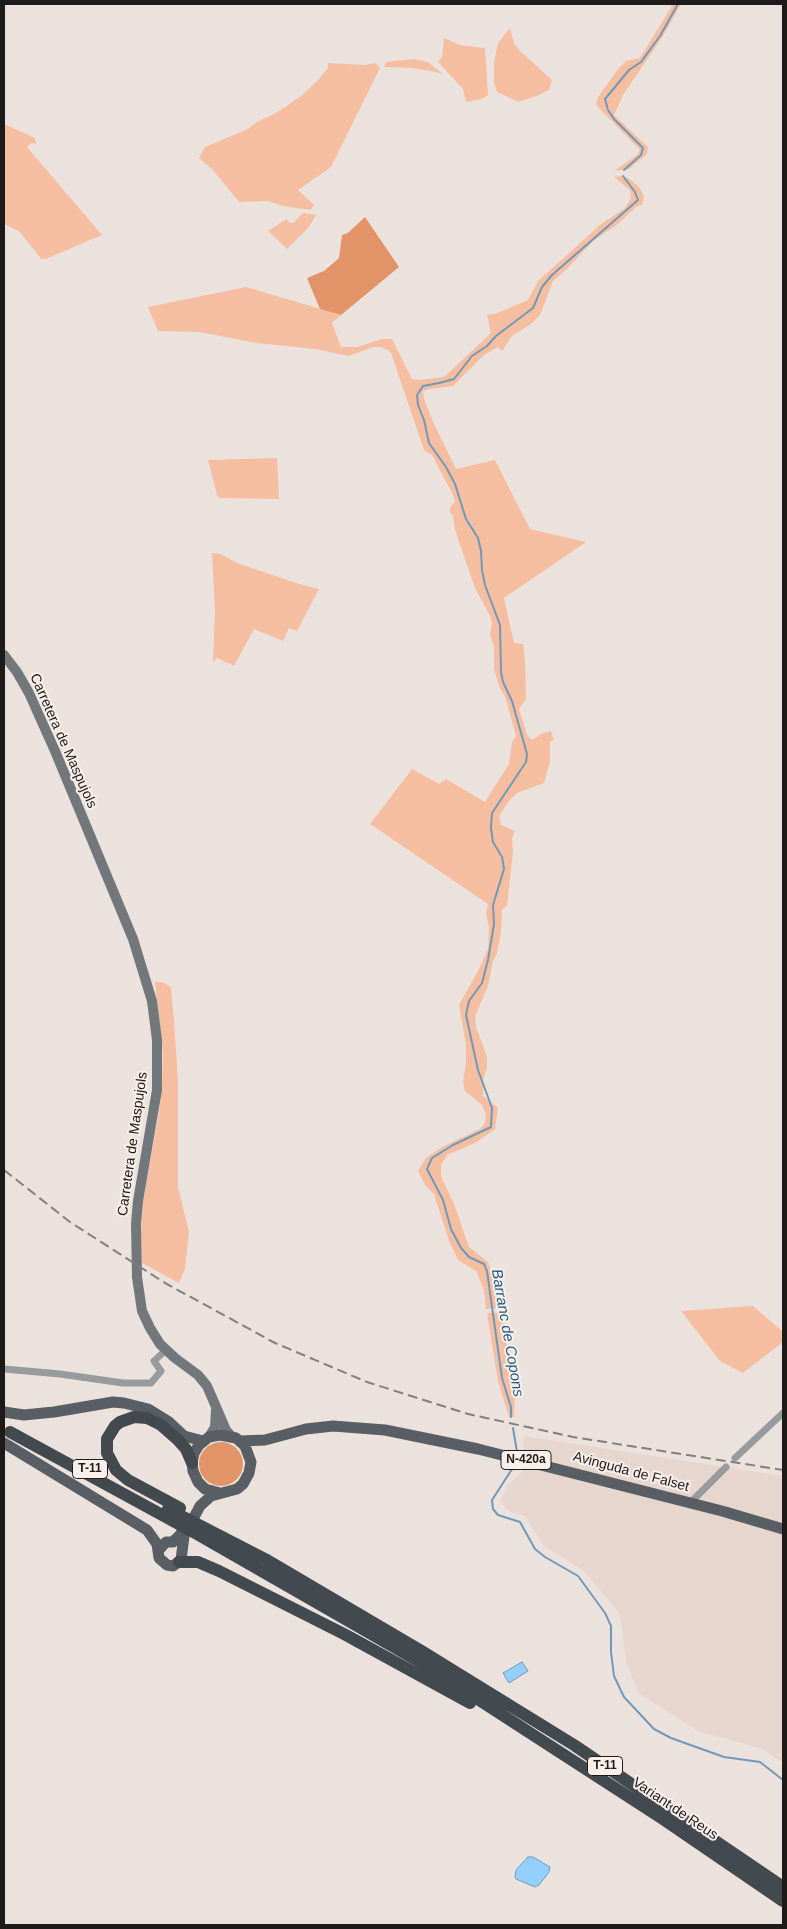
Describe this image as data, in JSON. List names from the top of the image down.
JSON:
{
  "streets": {
    "highway": ["T-11", "Variant de Reus"],
    "main road": ["N-420a", "Avinguda de Falset"],
    "street": ["Carretera de Maspujols"]
  },
  "crossings": [
    ["Carretera de Maspujols", "Avinguda de Falset"],
    ["T-11", "Variant de Reus"]
  ],
  "water": ["Barranc de Copons"]
}
